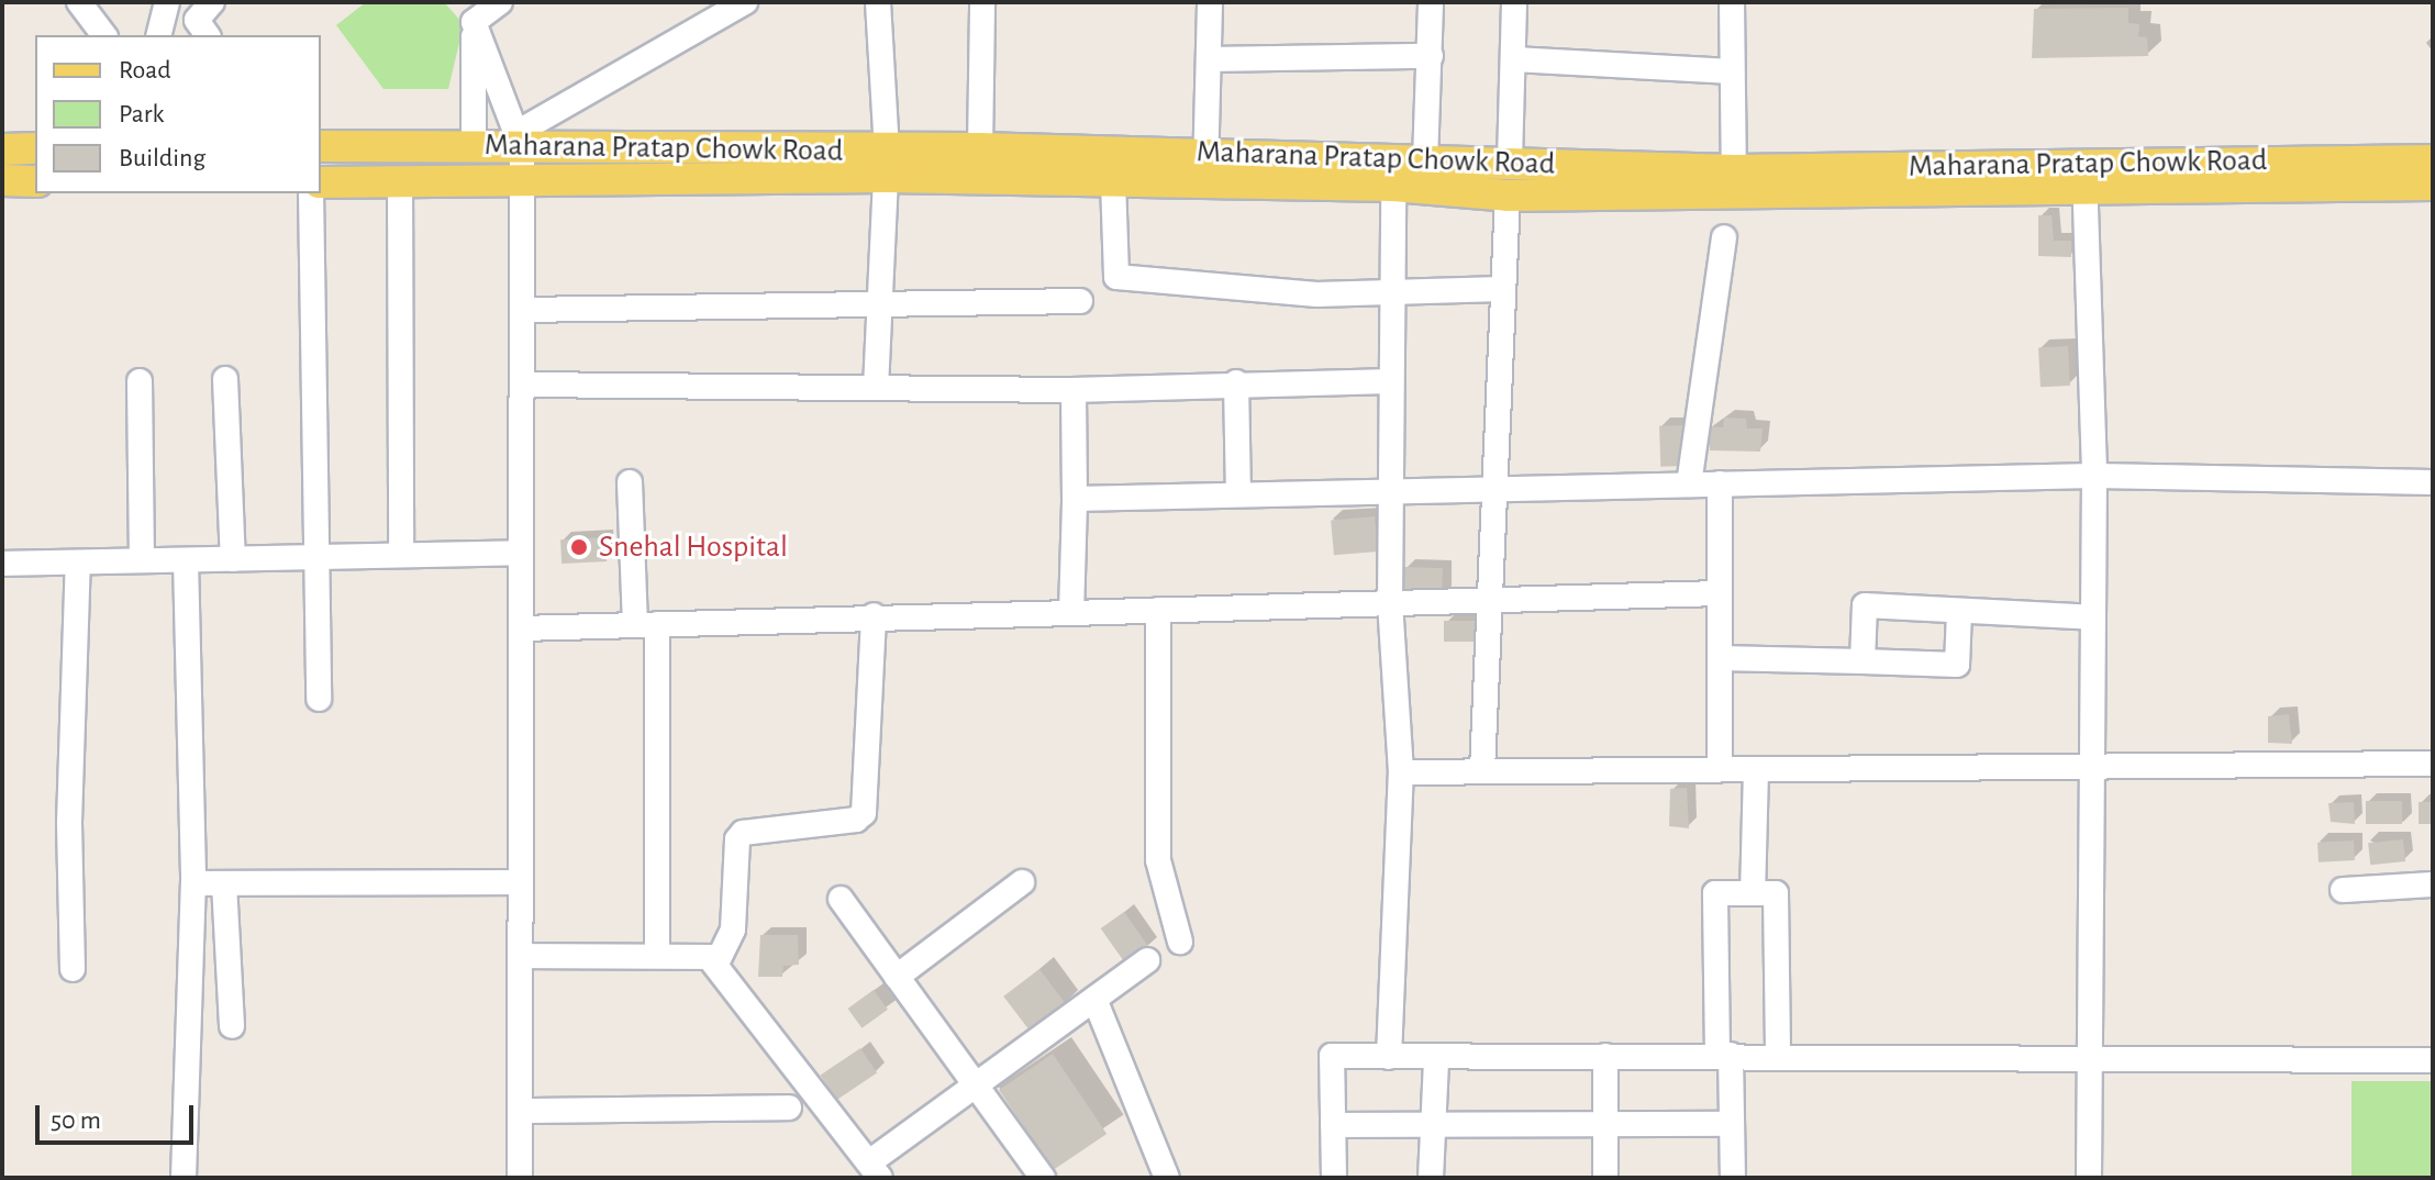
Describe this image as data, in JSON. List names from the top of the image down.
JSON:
{
  "streets": {
    "main road": ["Maharana Pratap Chowk Road"]
  },
  "places": ["Snehal Hospital"],
  "legend": ["Road", "Park", "Building"],
  "scale_bar": "50 m"
}
